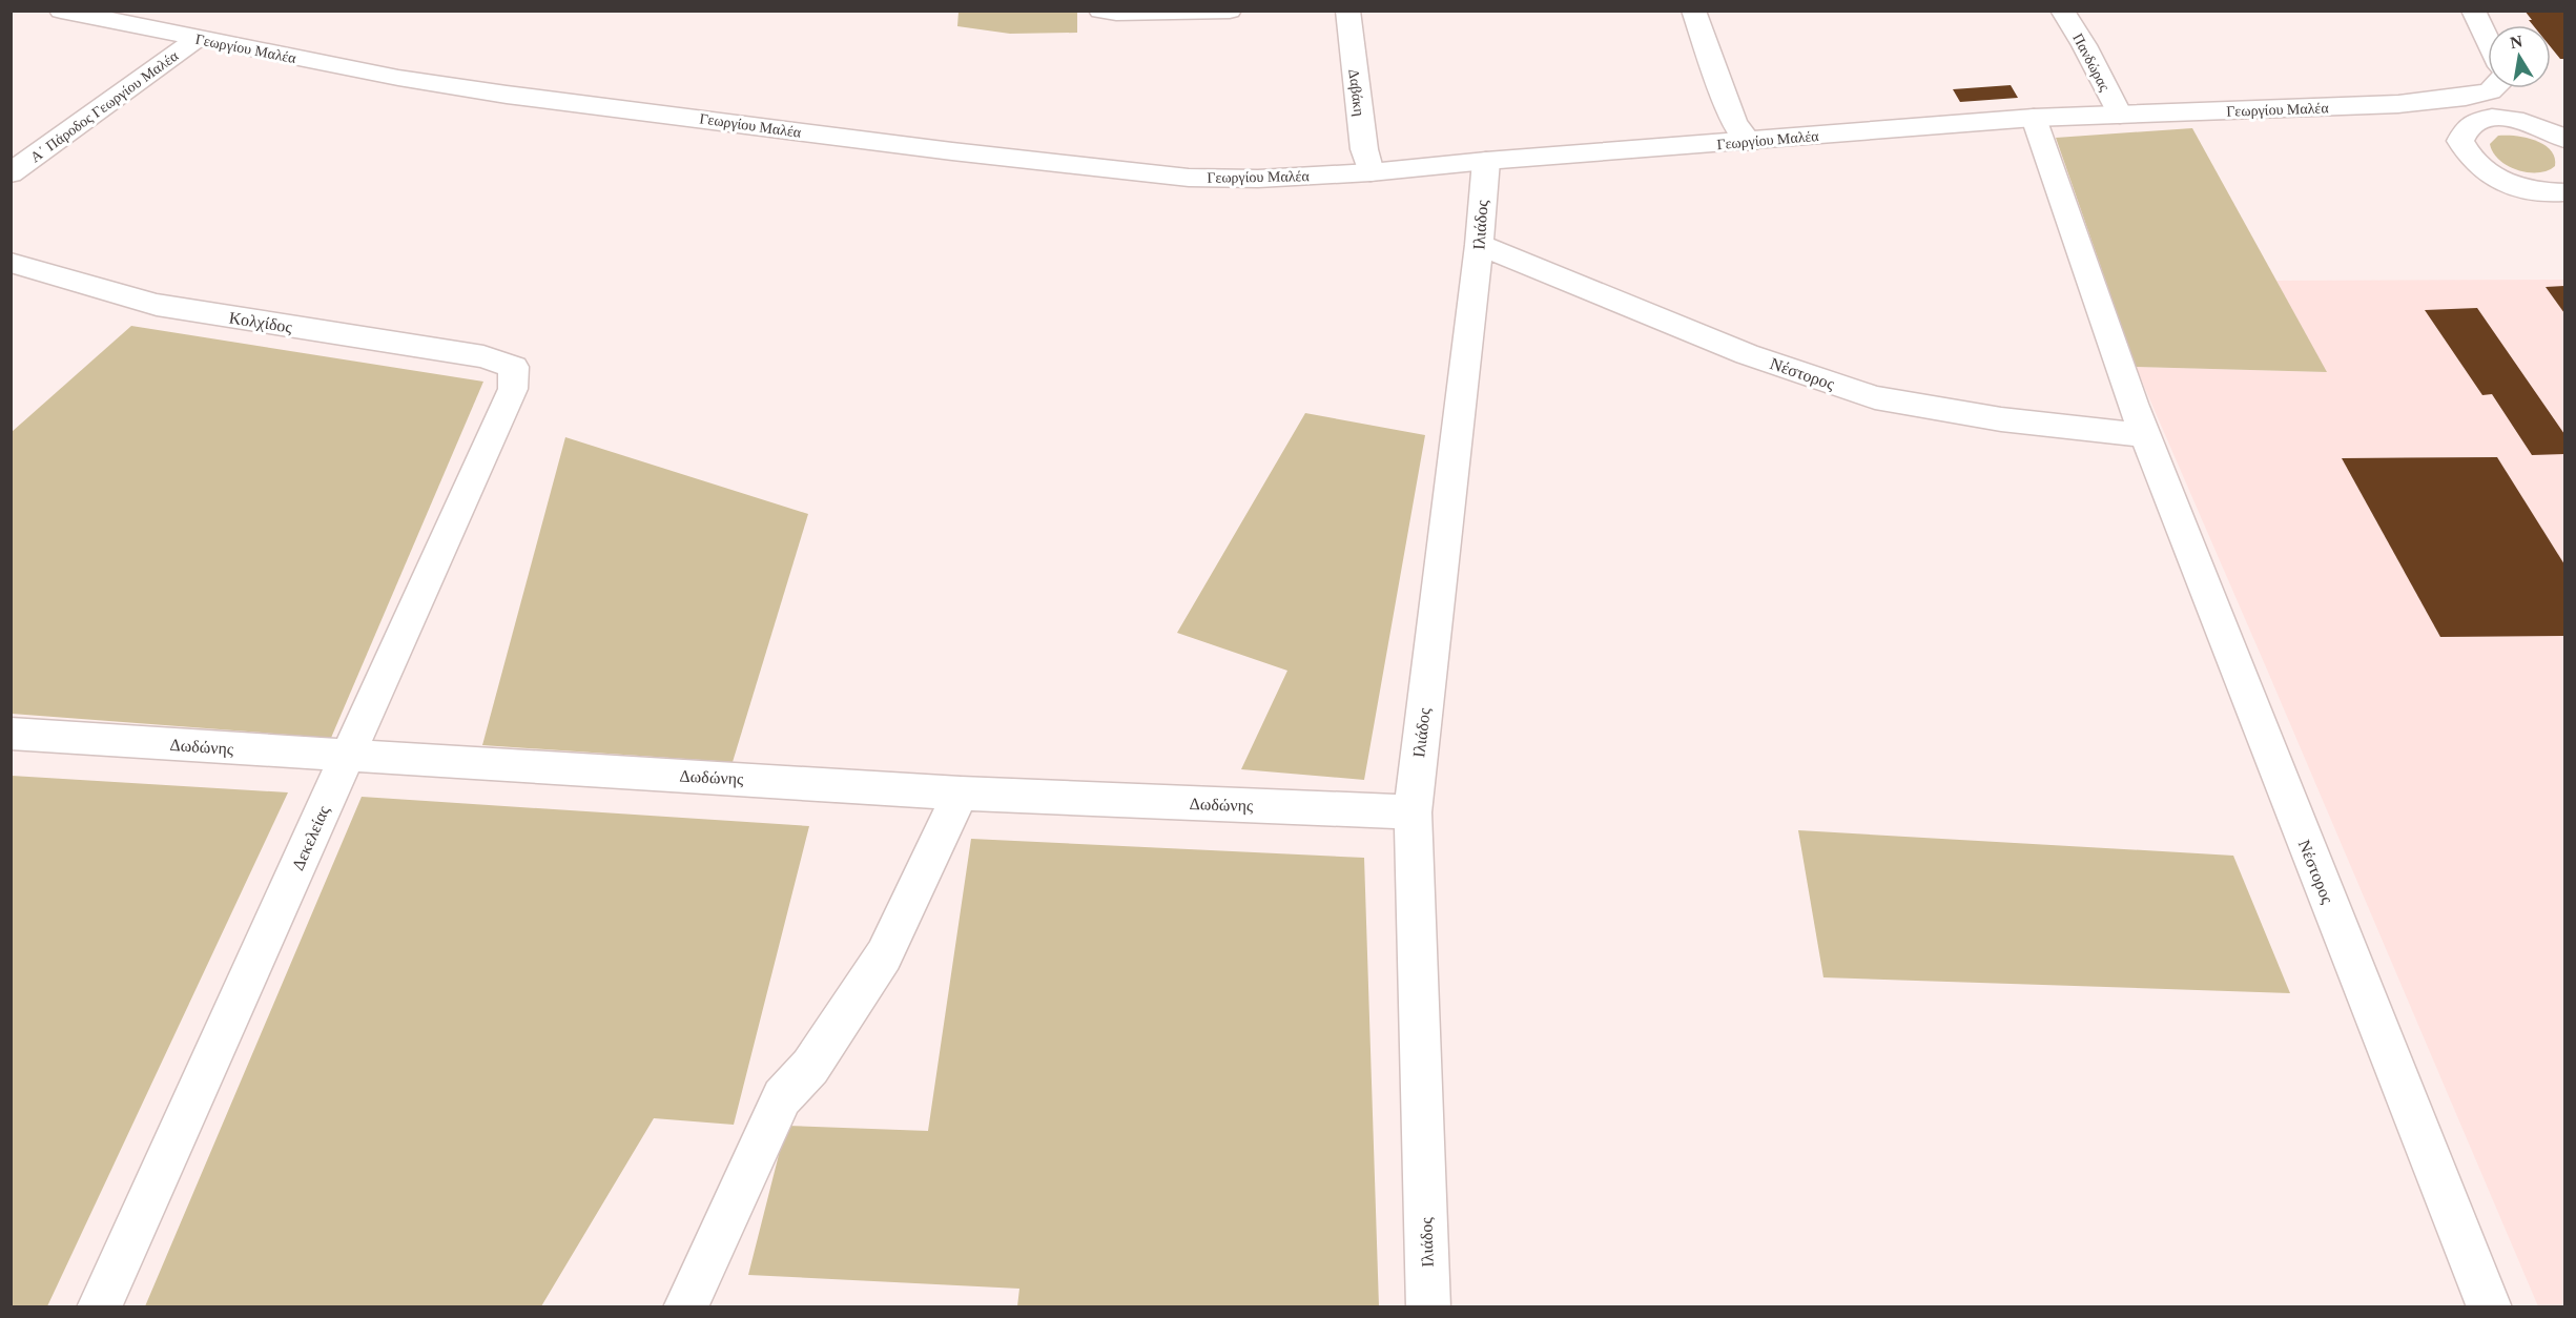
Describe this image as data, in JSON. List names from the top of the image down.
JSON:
{
  "streets": {
    "street": [
      "Γεωργίου Μαλέα",
      "Πανδώρας",
      "Δαβάκη",
      "Α΄ Πάροδος Γεωργίου Μαλέα",
      "Ιλιάδος",
      "Κολχίδος",
      "Νέστορος",
      "Δωδώνης",
      "Δεκελείας"
    ]
  },
  "crossings": [
    ["Γεωργίου Μαλέα", "Πανδώρας"],
    ["Γεωργίου Μαλέα", "Δαβάκη"],
    ["Γεωργίου Μαλέα", "Α΄ Πάροδος Γεωργίου Μαλέα"],
    ["Γεωργίου Μαλέα", "Ιλιάδος"],
    ["Γεωργίου Μαλέα", "Νέστορος"],
    ["Ιλιάδος", "Νέστορος"],
    ["Ιλιάδος", "Δωδώνης"],
    ["Κολχίδος", "Δεκελείας"],
    ["Δωδώνης", "Δεκελείας"]
  ],
  "north": "top"
}
